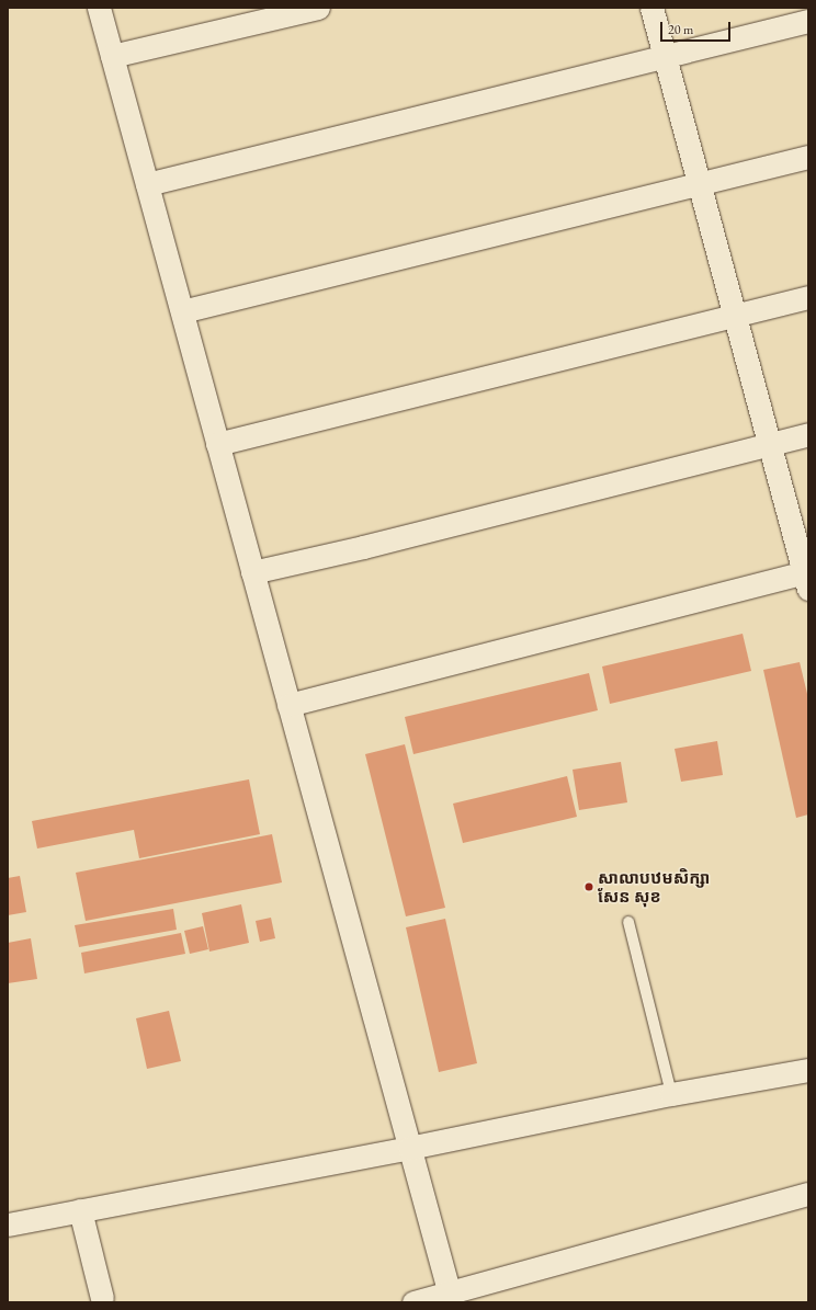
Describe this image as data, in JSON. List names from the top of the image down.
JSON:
{
  "places": ["សាលាបឋមសិក្សា សែន សុខ"],
  "scale_bar": "20 m"
}
